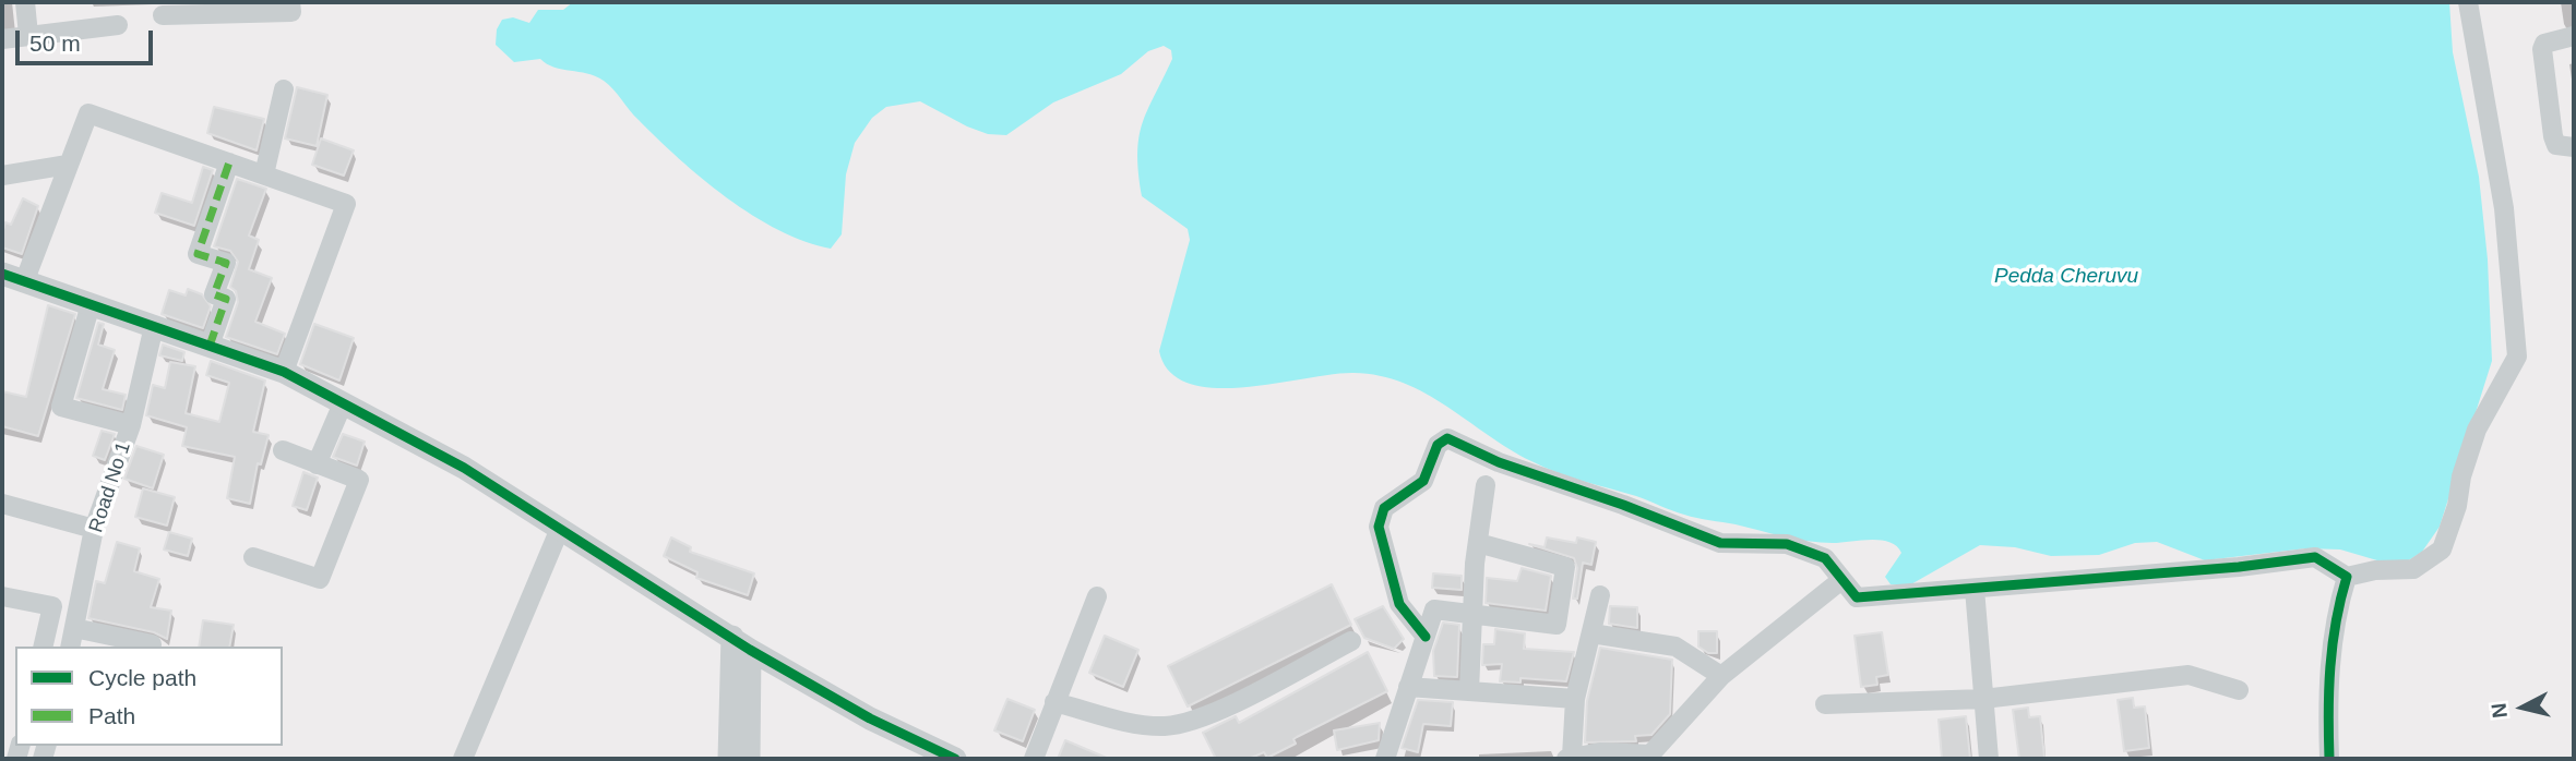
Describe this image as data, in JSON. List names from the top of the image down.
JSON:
{
  "streets": {
    "street": ["Road No 1"]
  },
  "water": ["Pedda Cheruvu"],
  "legend": ["Cycle path", "Path"],
  "scale_bar": "50 m",
  "north": "left"
}
